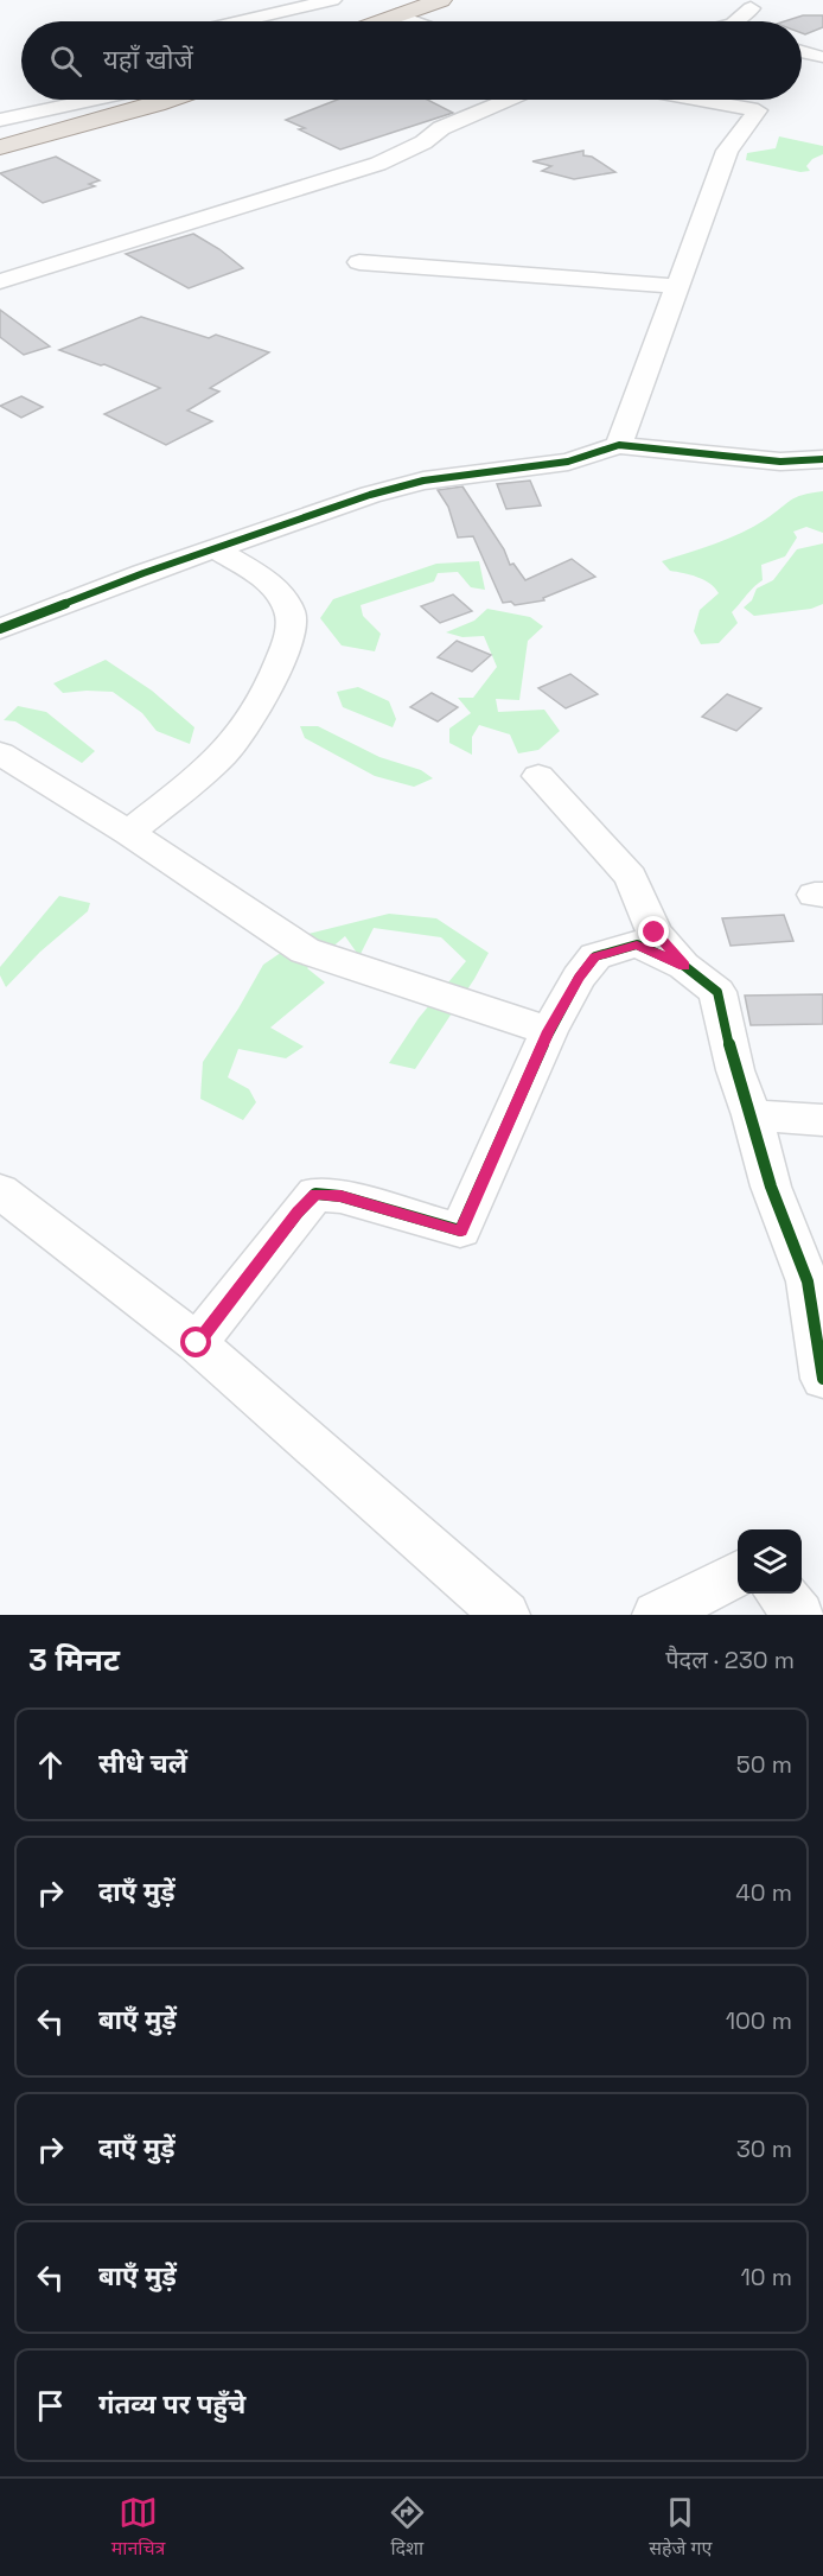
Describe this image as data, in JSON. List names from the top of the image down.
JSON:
{
  "page": {
    "search": "यहाँ खोजें",
    "heading": ["3 मिनट", "पैदल · 230 m"],
    "list": [
      ["सीधे चलें", "50 m"],
      ["दाएँ मुड़ें", "40 m"],
      ["बाएँ मुड़ें", "100 m"],
      ["दाएँ मुड़ें", "30 m"],
      ["बाएँ मुड़ें", "10 m"],
      "गंतव्य पर पहुँचे"
    ],
    "nav": ["मानचित्र", "दिशा", "सहेजे गए"]
  }
}
